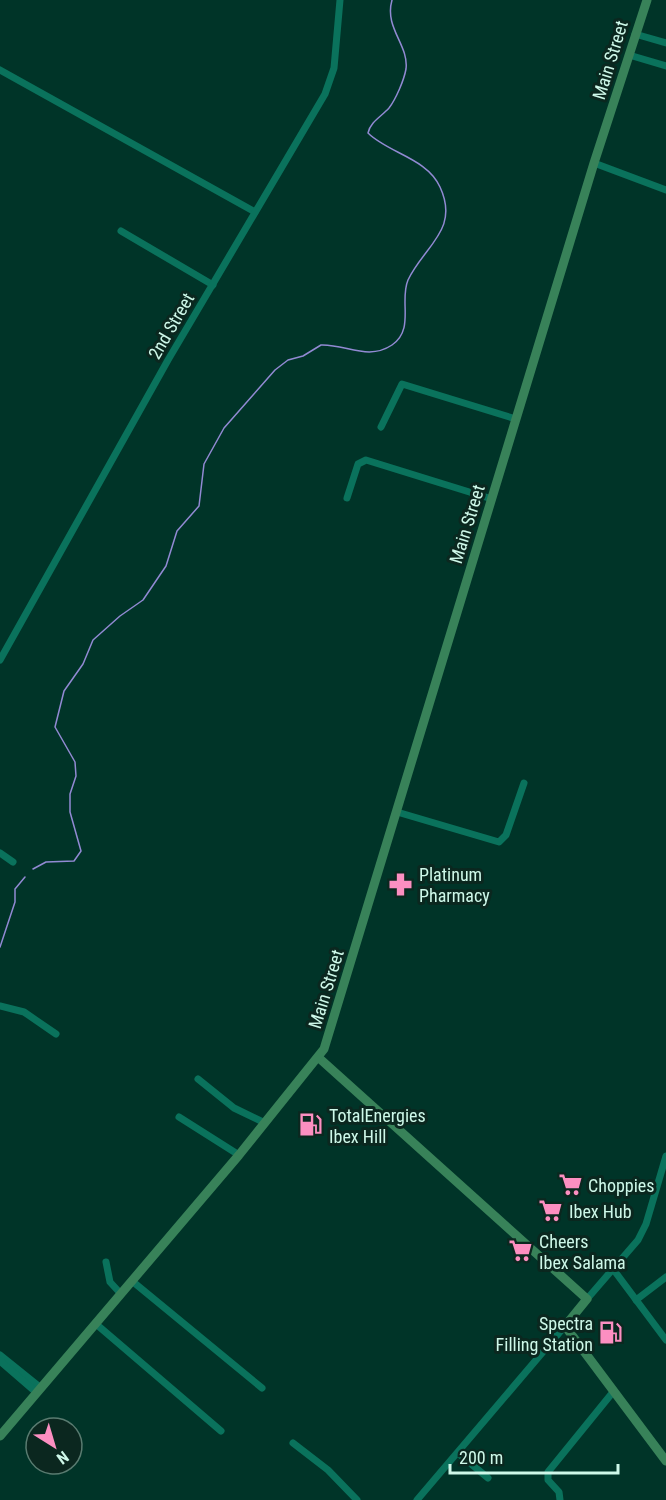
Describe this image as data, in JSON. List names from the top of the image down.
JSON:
{
  "streets": {
    "main road": ["Main Street"],
    "street": ["2nd Street"]
  },
  "places": {
    "pharmacy": ["Platinum Pharmacy"],
    "fuel station": ["TotalEnergies Ibex Hill", "Spectra Filling Station"],
    "supermarket": ["Choppies", "Ibex Hub", "Cheers Ibex Salama"]
  },
  "scale_bar": "200 m",
  "north": "bottom right"
}
